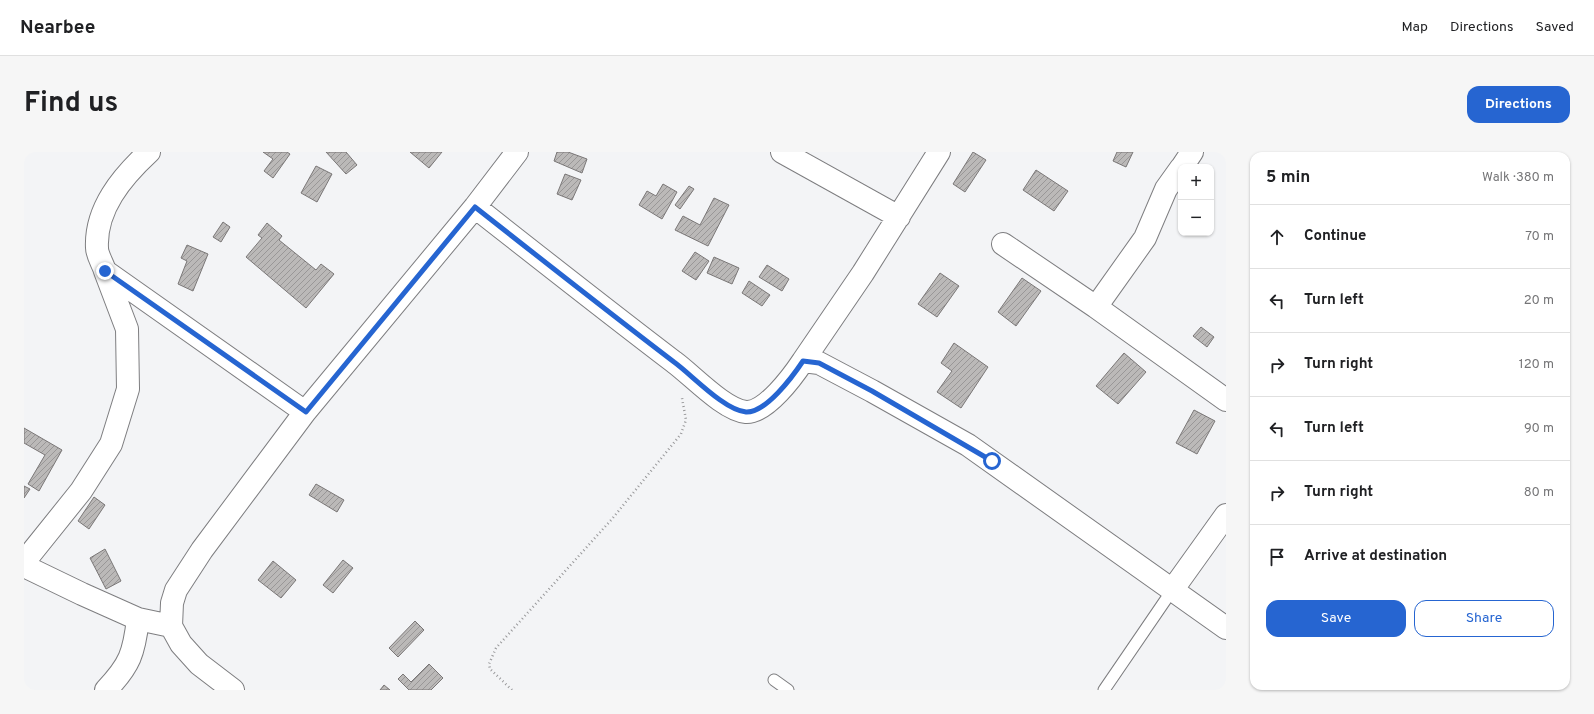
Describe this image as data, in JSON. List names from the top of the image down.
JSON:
{
  "page": {
    "header": "Nearbee",
    "nav": ["Map", "Directions", "Saved"],
    "title": "Find us",
    "buttons": [
      "Directions",
      ["Save", "Share"]
    ],
    "heading": ["5 min", "Walk · 380 m"],
    "map_buttons": ["+", "−"],
    "list": [
      ["Continue", "70 m"],
      ["Turn left", "20 m"],
      ["Turn right", "120 m"],
      ["Turn left", "90 m"],
      ["Turn right", "80 m"],
      "Arrive at destination"
    ]
  }
}
